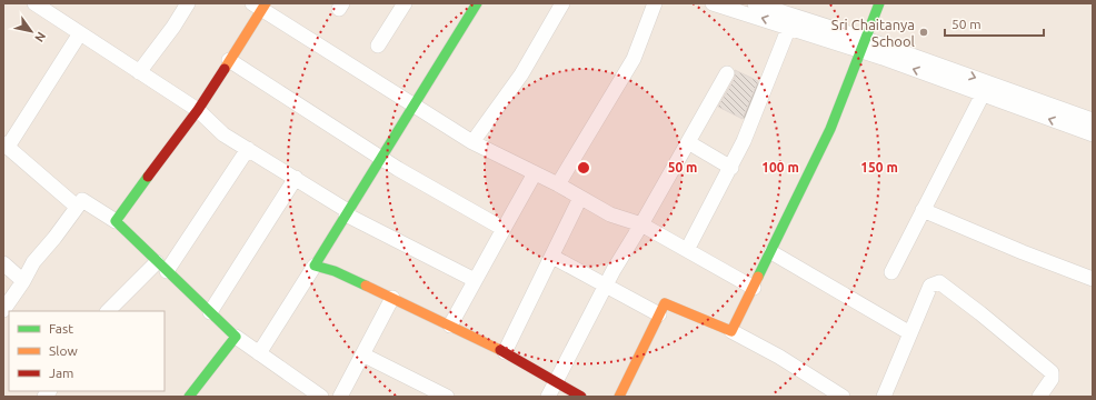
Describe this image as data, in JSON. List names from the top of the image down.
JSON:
{
  "places": ["Sri Chaitanya School"],
  "legend": ["Fast", "Slow", "Jam"],
  "scale_bar": "50 m",
  "north": "bottom right",
  "rings": ["50 m", "100 m", "150 m"]
}
